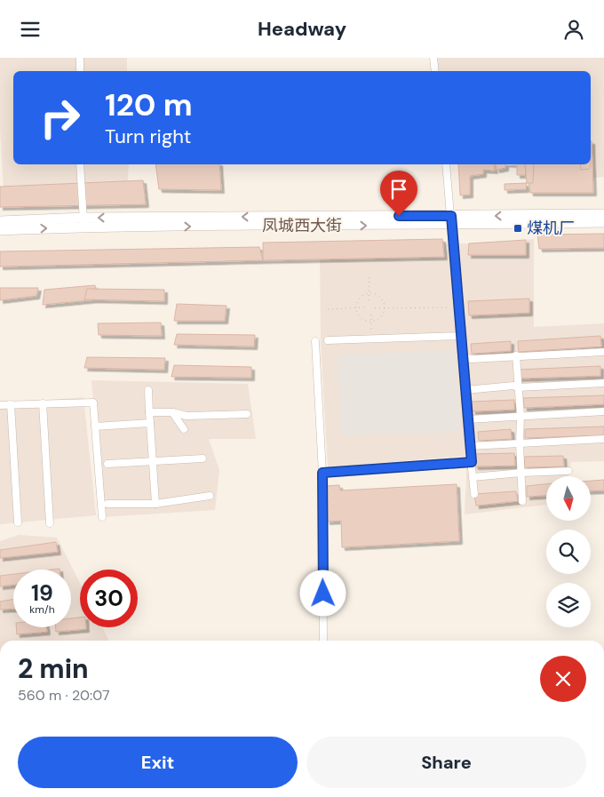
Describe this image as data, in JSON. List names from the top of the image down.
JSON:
{
  "streets": {
    "main road": ["凤城西大街"]
  },
  "places": {
    "transit": ["煤机厂"]
  },
  "north": "bottom",
  "page": {
    "header": "Headway",
    "turn": ["120 m", "Turn right"],
    "speed": "19 km/h",
    "limit": "30",
    "heading": ["2 min", "560 m · 20:07"],
    "buttons": ["Exit", "Share"]
  }
}
